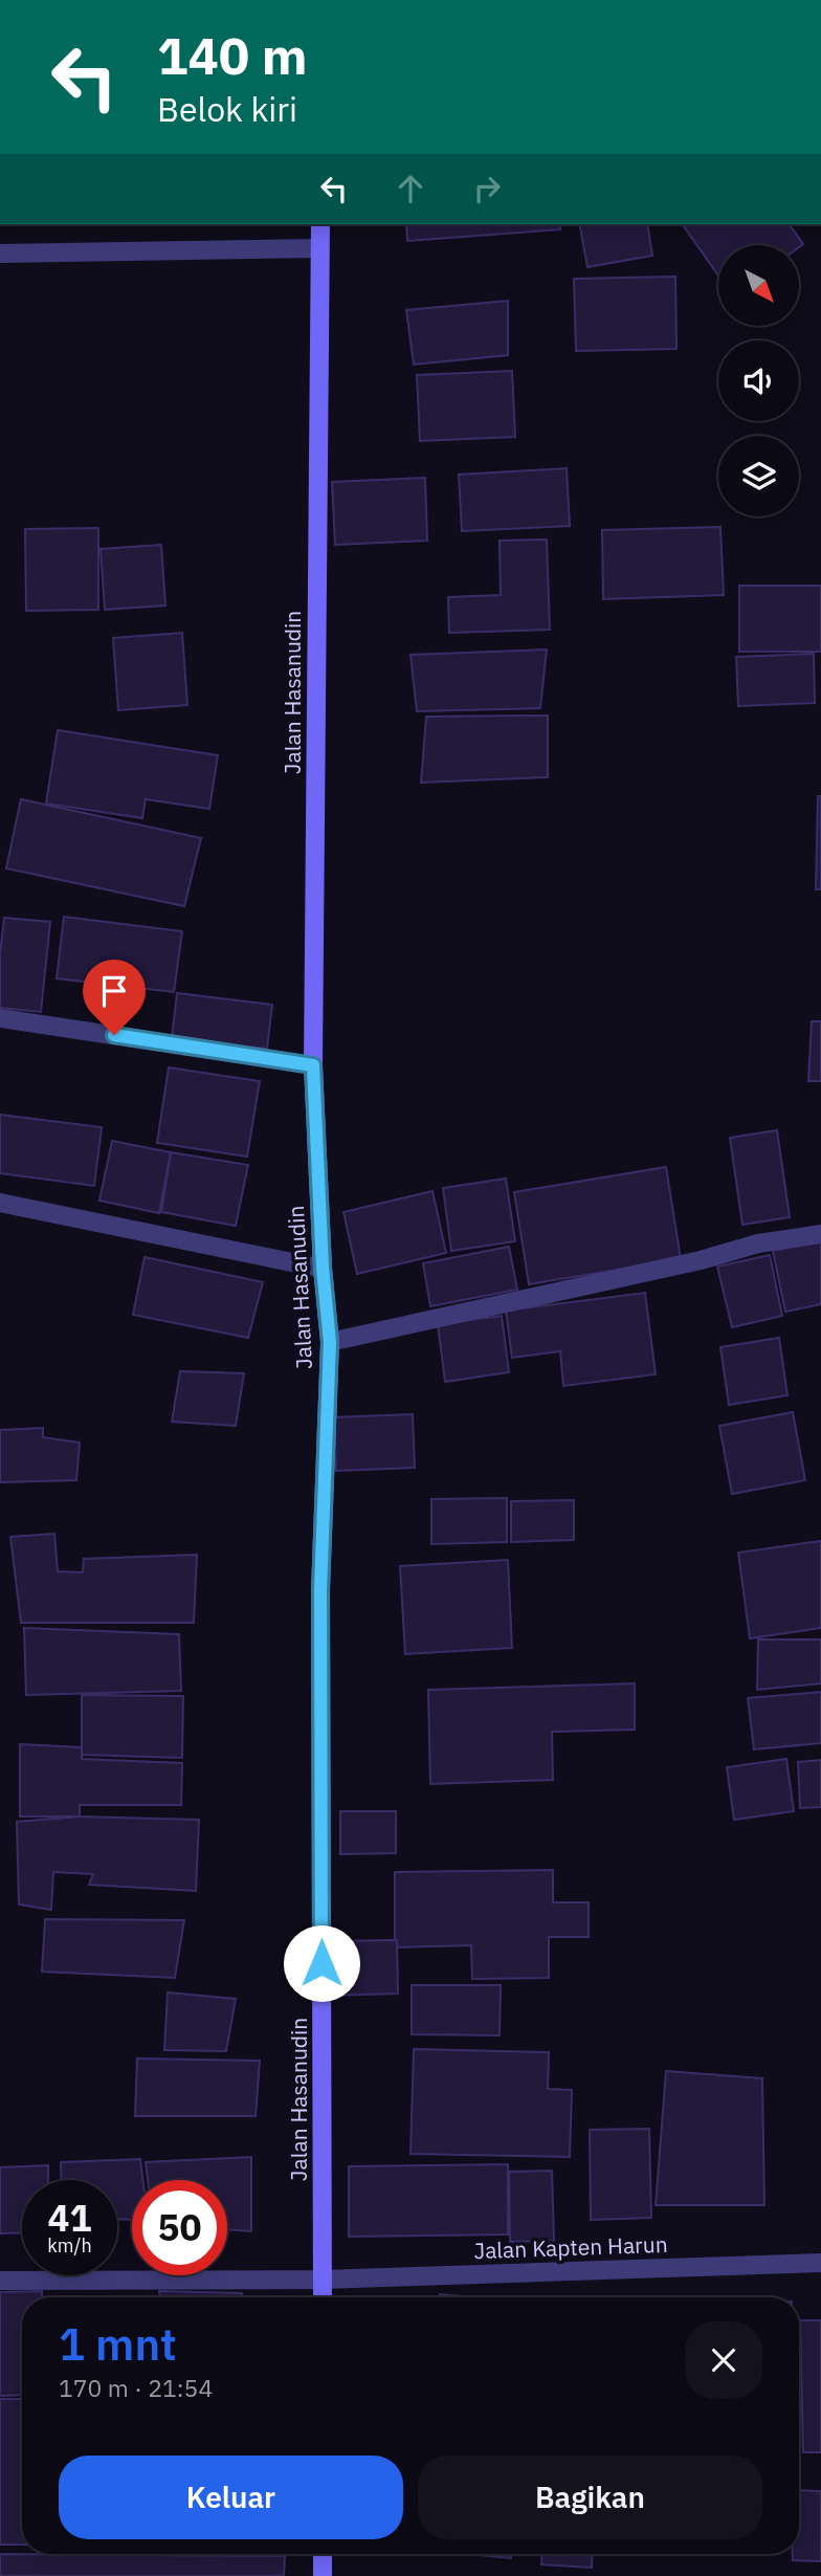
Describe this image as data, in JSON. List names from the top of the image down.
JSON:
{
  "streets": {
    "main road": ["Jalan Hasanudin"],
    "street": ["Jalan Kapten Harun"]
  },
  "crossings": [
    ["Jalan Hasanudin", "Jalan Kapten Harun"]
  ],
  "north": "bottom right",
  "page": {
    "turn": ["140 m", "Belok kiri"],
    "speed": "41 km/h",
    "limit": "50",
    "heading": ["1 mnt", "170 m · 21:54"],
    "buttons": ["Keluar", "Bagikan"]
  }
}
